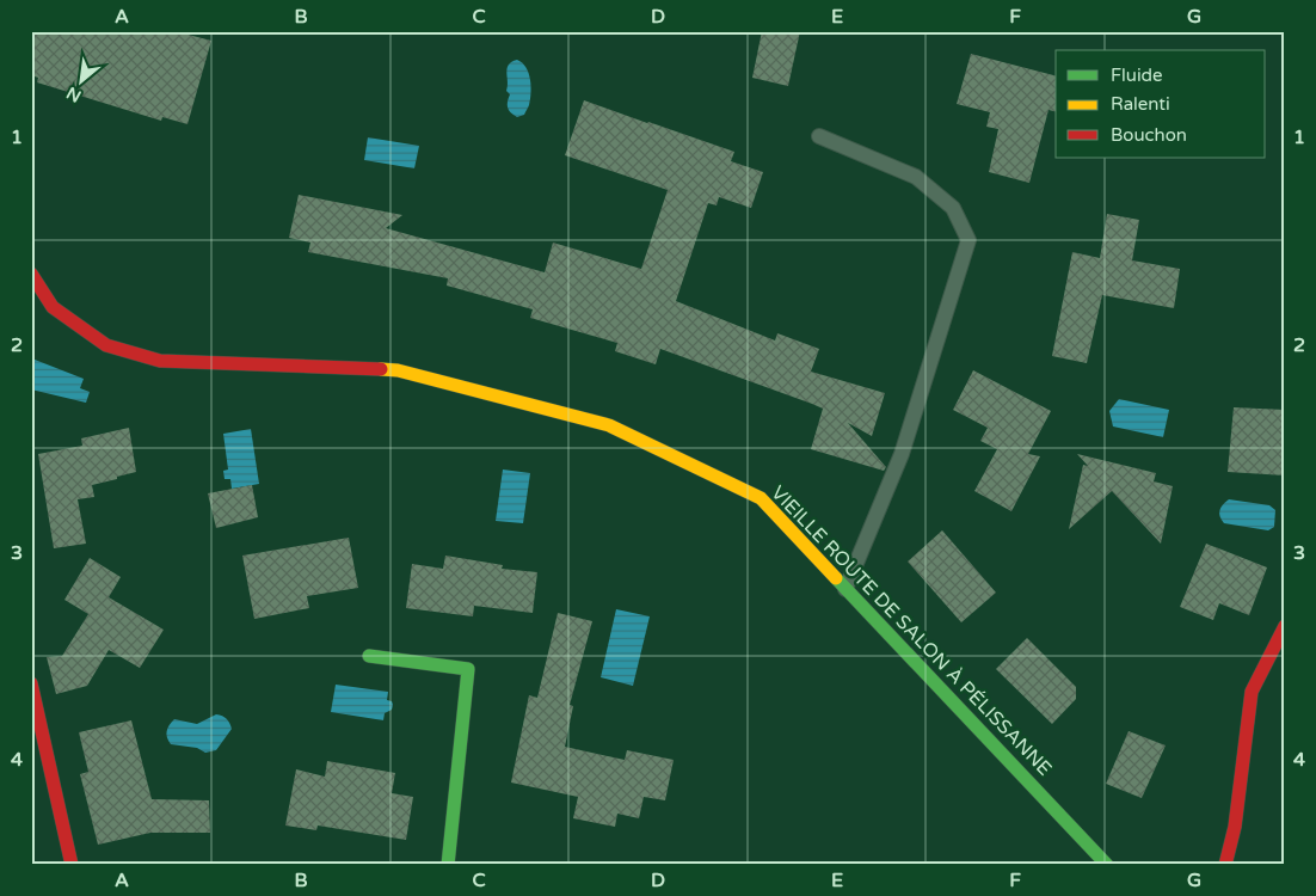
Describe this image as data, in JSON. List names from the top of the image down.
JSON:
{
  "streets": {
    "street": ["VIEILLE ROUTE DE SALON À PÉLISSANNE"]
  },
  "legend": ["Fluide", "Ralenti", "Bouchon"],
  "north": "bottom left",
  "grid": {
    "columns": [
      "A",
      "B",
      "C",
      "D",
      "E",
      "F",
      "G"
    ],
    "rows": [
      "1",
      "2",
      "3",
      "4"
    ]
  }
}
